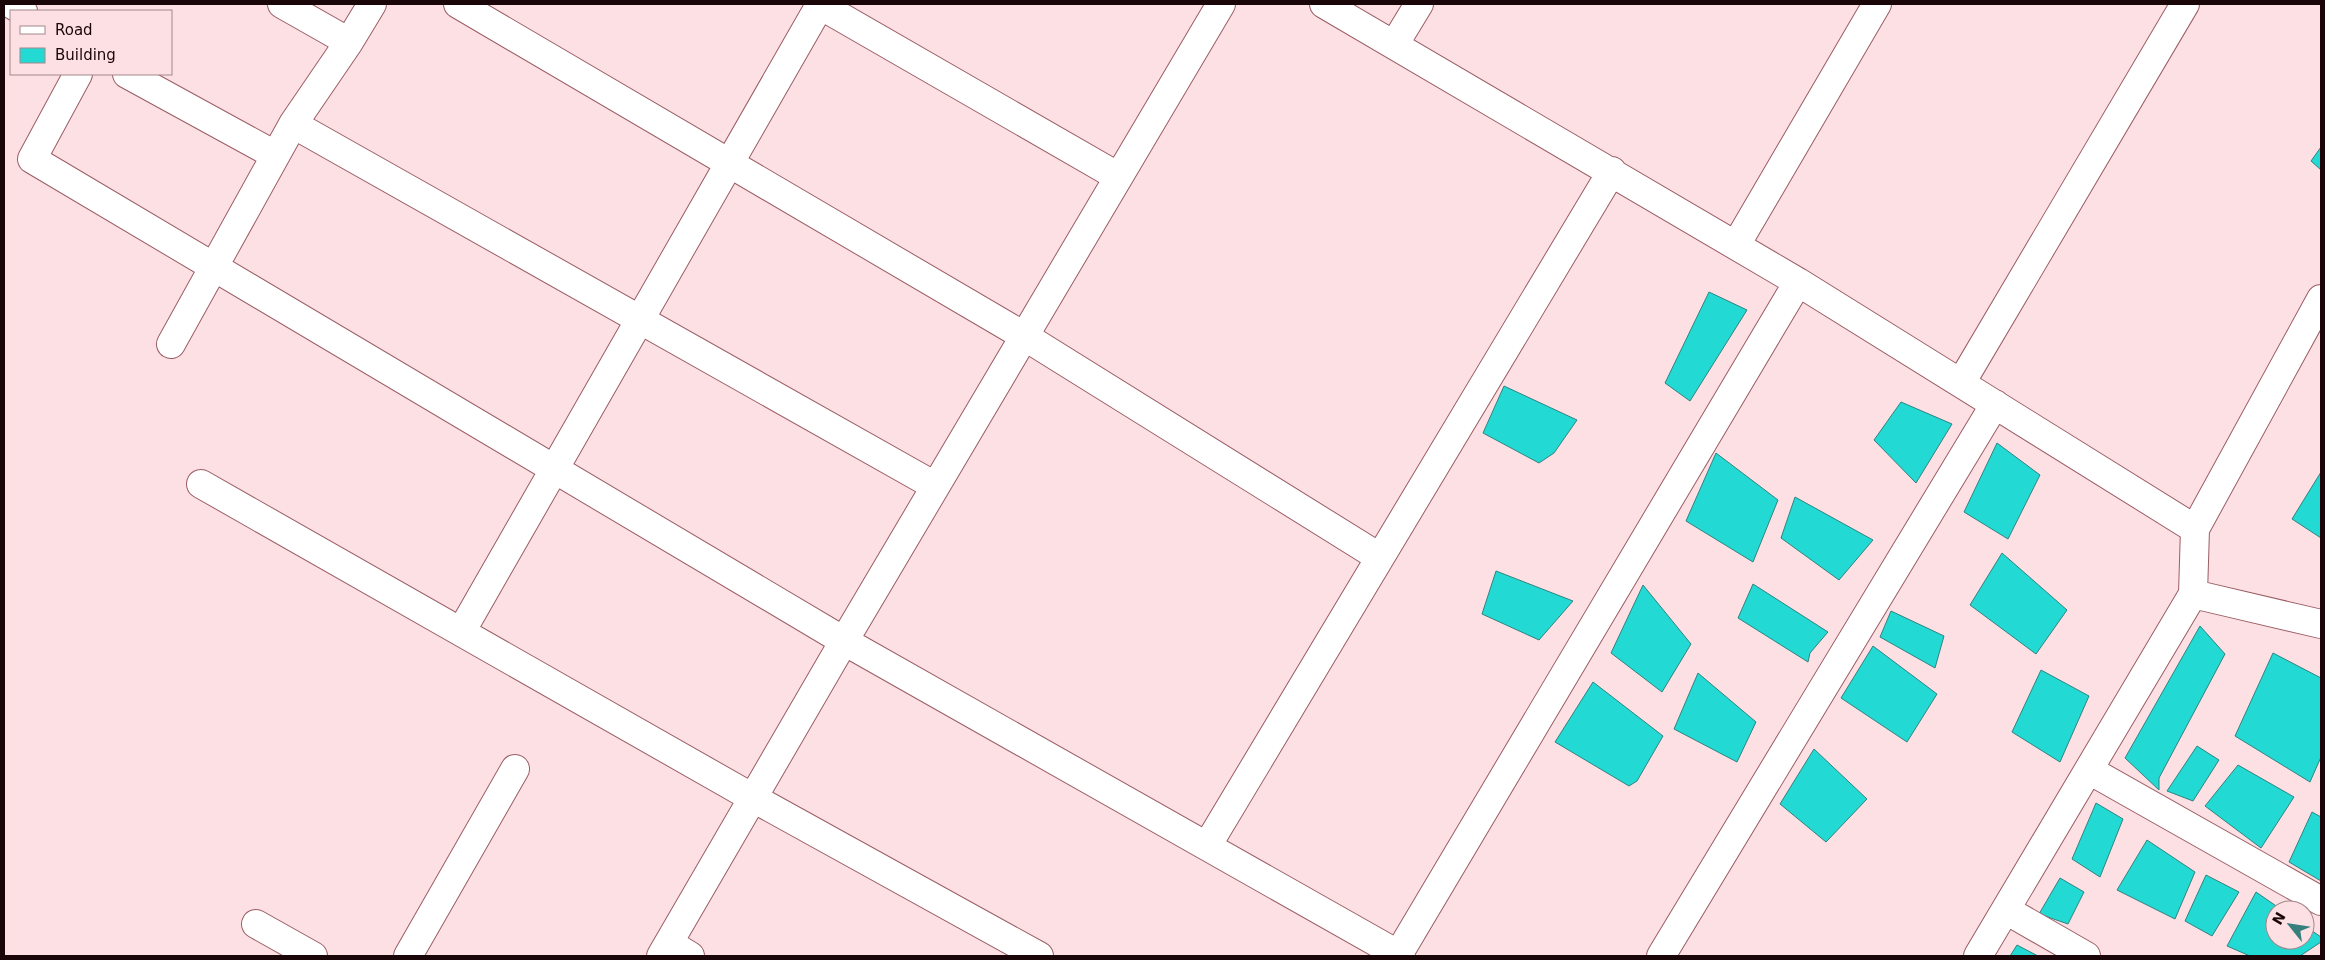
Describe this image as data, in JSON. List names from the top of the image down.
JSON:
{
  "legend": ["Road", "Building"],
  "north": "top left"
}
